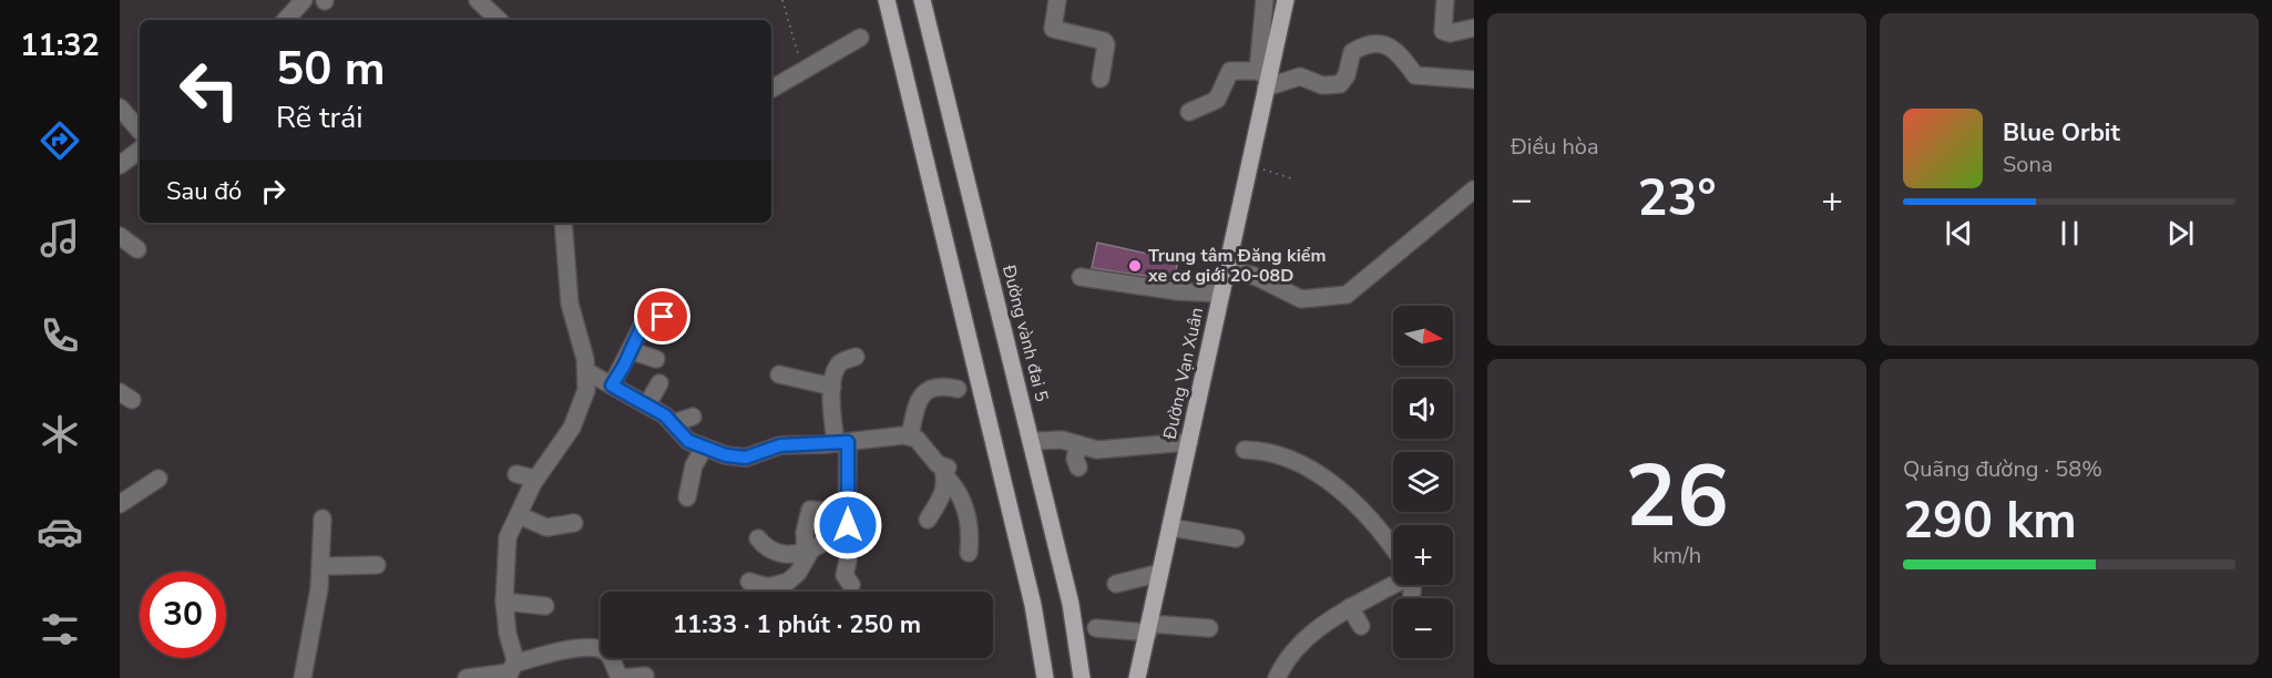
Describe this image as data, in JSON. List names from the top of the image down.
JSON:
{
  "streets": {
    "main road": ["Đường vành đai 5", "Đường Vạn Xuân"]
  },
  "places": ["Trung tâm Đăng kiểm xe cơ giới 20-08D"],
  "north": "right",
  "page": {
    "tabs": "11:32",
    "tile": [
      "Điều hòa",
      ["26", "km/h"],
      ["Quãng đường · 58%", "290 km"]
    ],
    "turn": ["50 m", "Rẽ trái"],
    "song": ["Blue Orbit", "Sona"],
    "then": "Sau đó",
    "heat": ["−", "23°", "+"],
    "map_buttons": ["+", "−"],
    "limit": "30",
    "trip": "11:33 · 1 phút · 250 m"
  }
}
